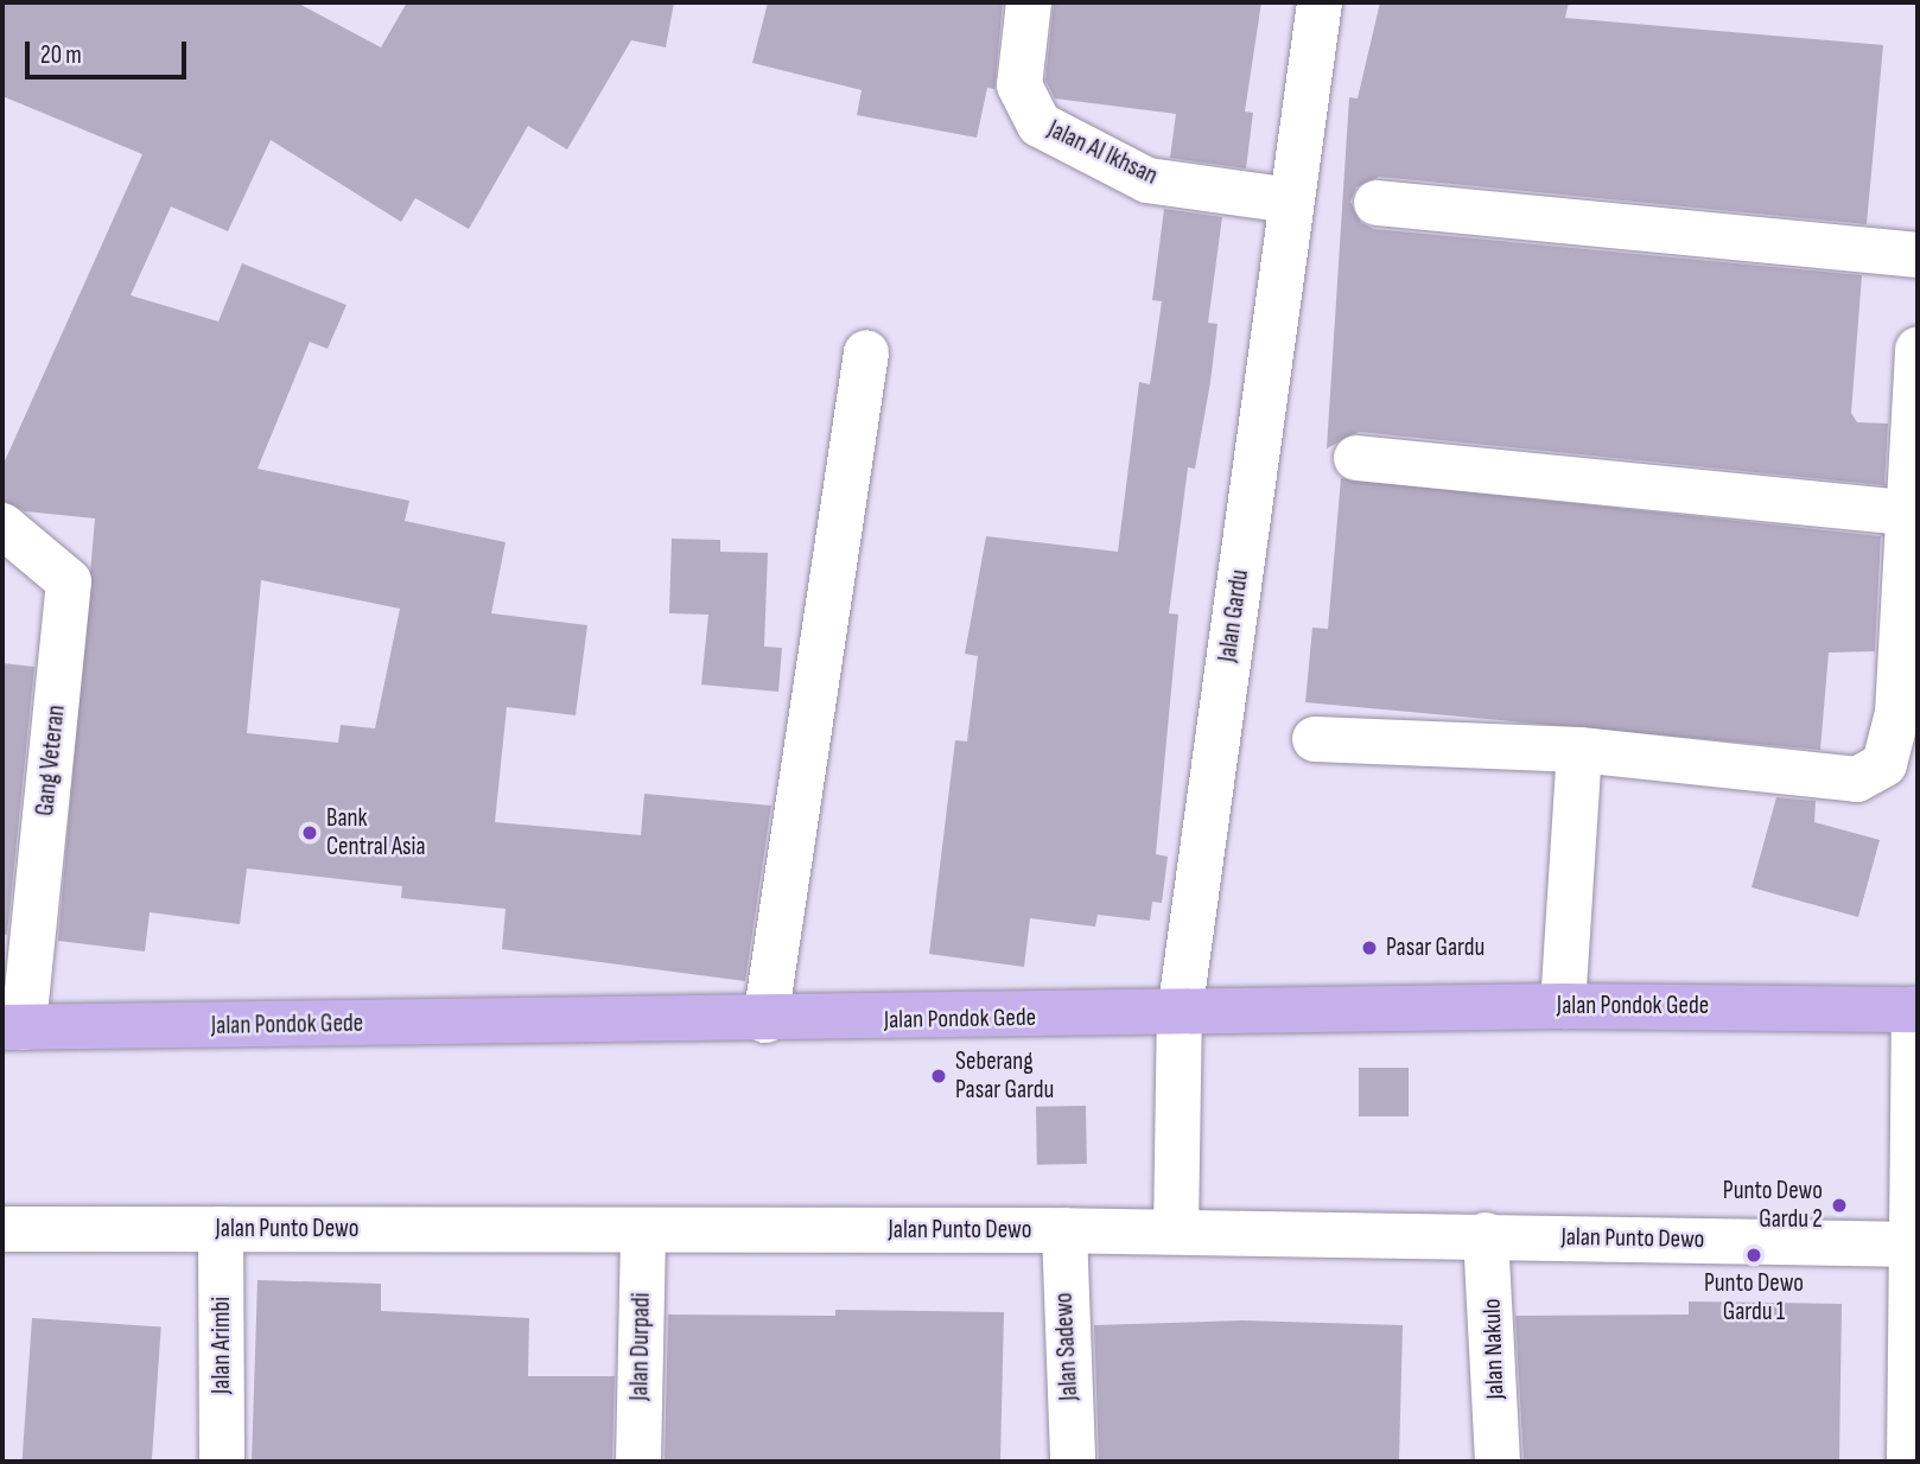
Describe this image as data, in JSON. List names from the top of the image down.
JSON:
{
  "streets": {
    "main road": ["Jalan Pondok Gede"],
    "street": [
      "Jalan Al Ikhsan",
      "Jalan Gardu",
      "Gang Veteran",
      "Jalan Punto Dewo",
      "Jalan Arimbi",
      "Jalan Durpadi",
      "Jalan Sadewo",
      "Jalan Nakulo"
    ]
  },
  "crossings": [
    ["Jalan Al Ikhsan", "Jalan Gardu"],
    ["Jalan Gardu", "Jalan Pondok Gede"],
    ["Jalan Gardu", "Jalan Punto Dewo"],
    ["Gang Veteran", "Jalan Pondok Gede"],
    ["Jalan Punto Dewo", "Jalan Arimbi"],
    ["Jalan Punto Dewo", "Jalan Durpadi"],
    ["Jalan Punto Dewo", "Jalan Sadewo"],
    ["Jalan Punto Dewo", "Jalan Nakulo"]
  ],
  "places": [
    "Bank Central Asia",
    "Pasar Gardu",
    "Seberang Pasar Gardu",
    "Punto Dewo Gardu 2",
    "Punto Dewo Gardu 1"
  ],
  "scale_bar": "20 m"
}
